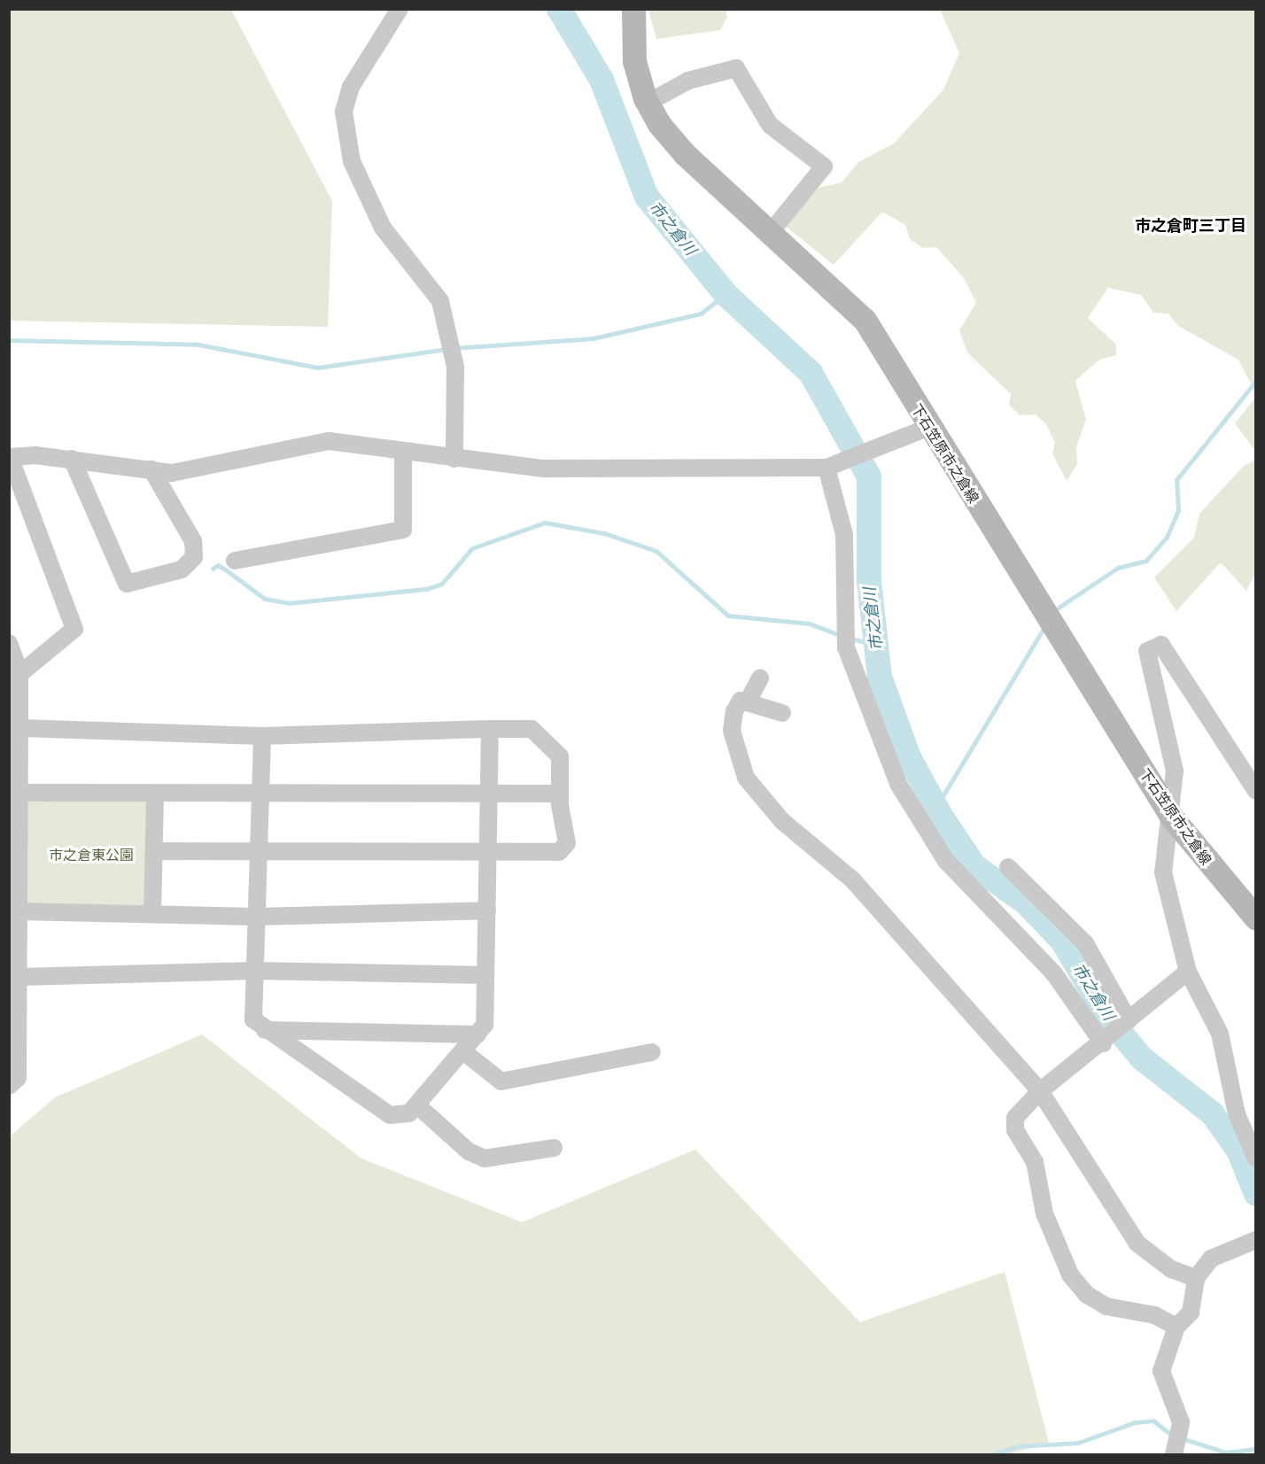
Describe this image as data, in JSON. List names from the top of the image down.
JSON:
{
  "streets": {
    "main road": ["下石笠原市之倉線"]
  },
  "districts": ["市之倉町三丁目"],
  "water": ["市之倉川"],
  "parks": ["市之倉東公園"]
}
